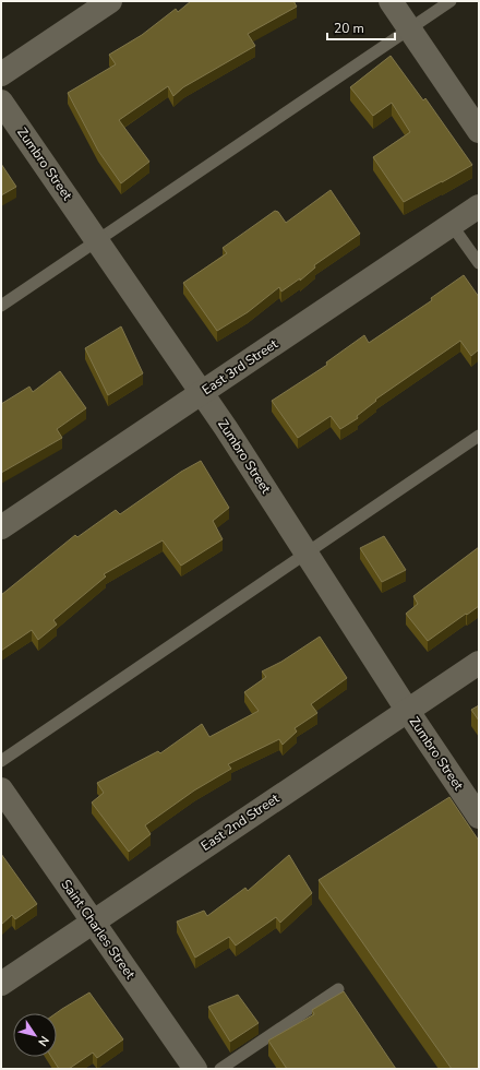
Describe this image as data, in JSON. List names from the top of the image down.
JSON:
{
  "streets": {
    "street": [
      "Zumbro Street",
      "East 3rd Street",
      "East 2nd Street",
      "Saint Charles Street"
    ]
  },
  "crossings": [
    ["Zumbro Street", "East 3rd Street"],
    ["Zumbro Street", "East 2nd Street"],
    ["East 2nd Street", "Saint Charles Street"]
  ],
  "scale_bar": "20 m",
  "north": "bottom right"
}
